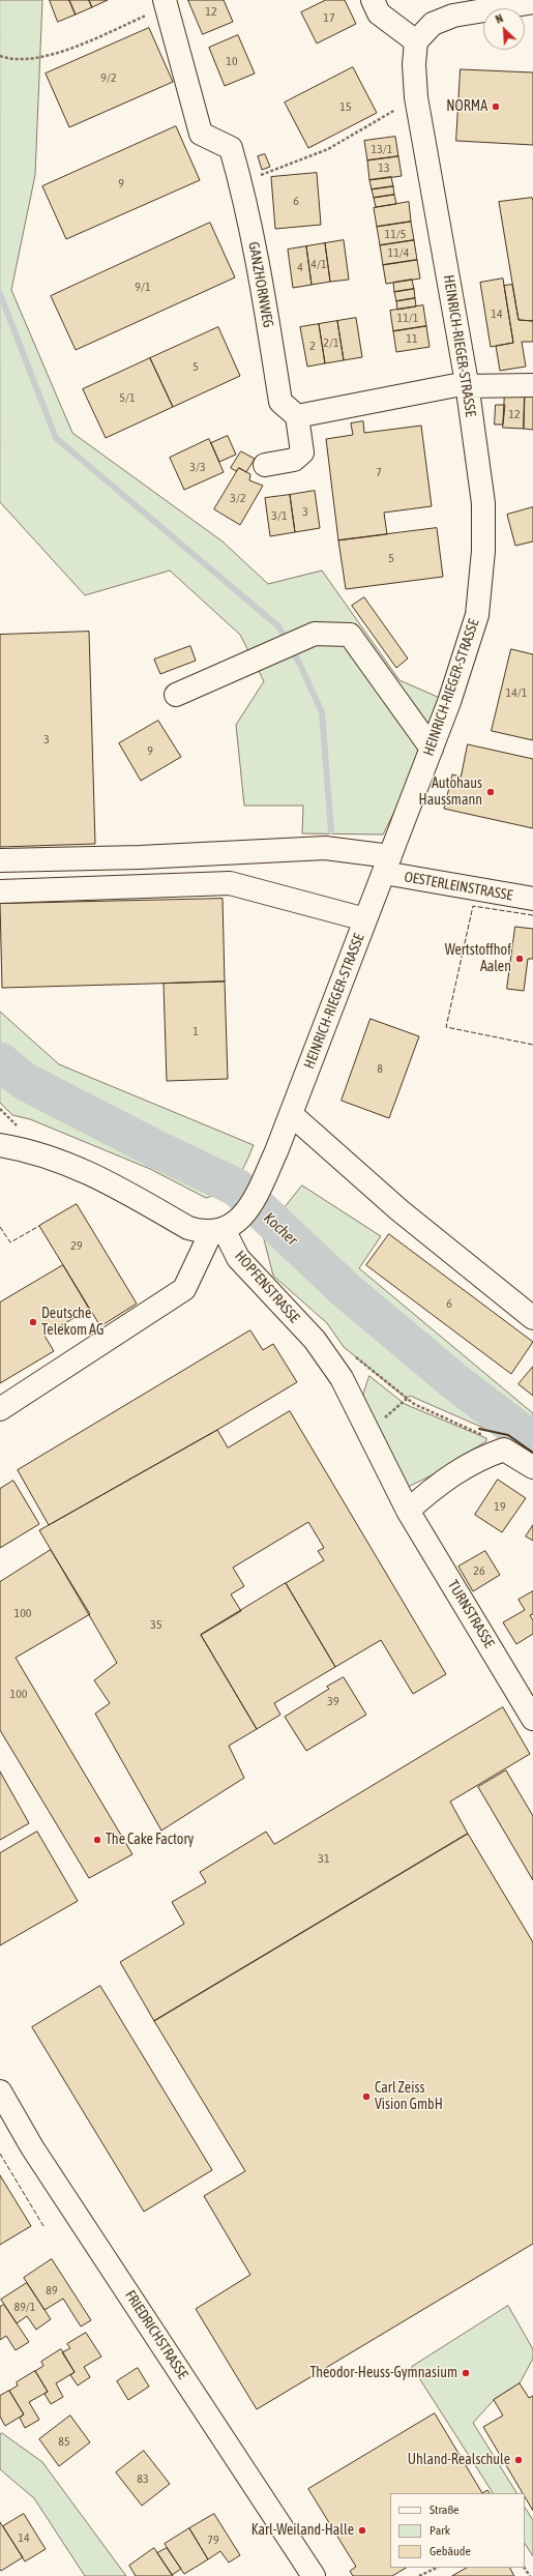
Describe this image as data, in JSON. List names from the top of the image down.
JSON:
{
  "streets": {
    "street": [
      "GANZHORNWEG",
      "HEINRICH-RIEGER-STRASSE",
      "OESTERLEINSTRASSE",
      "HOPFENSTRASSE",
      "TURNSTRASSE",
      "FRIEDRICHSTRASSE"
    ]
  },
  "crossings": [
    ["HEINRICH-RIEGER-STRASSE", "OESTERLEINSTRASSE"],
    ["HEINRICH-RIEGER-STRASSE", "HOPFENSTRASSE"],
    ["HOPFENSTRASSE", "TURNSTRASSE"]
  ],
  "water": ["Kocher"],
  "places": [
    "NORMA",
    "Autohaus Haussmann",
    "Wertstoffhof Aalen",
    "Deutsche Telekom AG",
    "The Cake Factory",
    "Carl Zeiss Vision GmbH",
    "Theodor-Heuss-Gymnasium",
    "Uhland-Realschule",
    "Karl-Weiland-Halle"
  ],
  "house_numbers": [
    "12",
    "17",
    "10",
    "9/2",
    "15",
    "13/1",
    "13",
    "9",
    "6",
    "11/5",
    "11/4",
    "4/1",
    "4",
    "9/1",
    "14",
    "11/1",
    "11",
    "2/1",
    "2",
    "5",
    "5/1",
    "12",
    "3/3",
    "7",
    "3/2",
    "3",
    "3/1",
    "5",
    "14/1",
    "3",
    "9",
    "1",
    "8",
    "29",
    "6",
    "19",
    "26",
    "100",
    "35",
    "100",
    "39",
    "31",
    "89",
    "89/1",
    "85",
    "83",
    "14",
    "79"
  ],
  "legend": ["Straße", "Park", "Gebäude"],
  "north": "top left"
}
